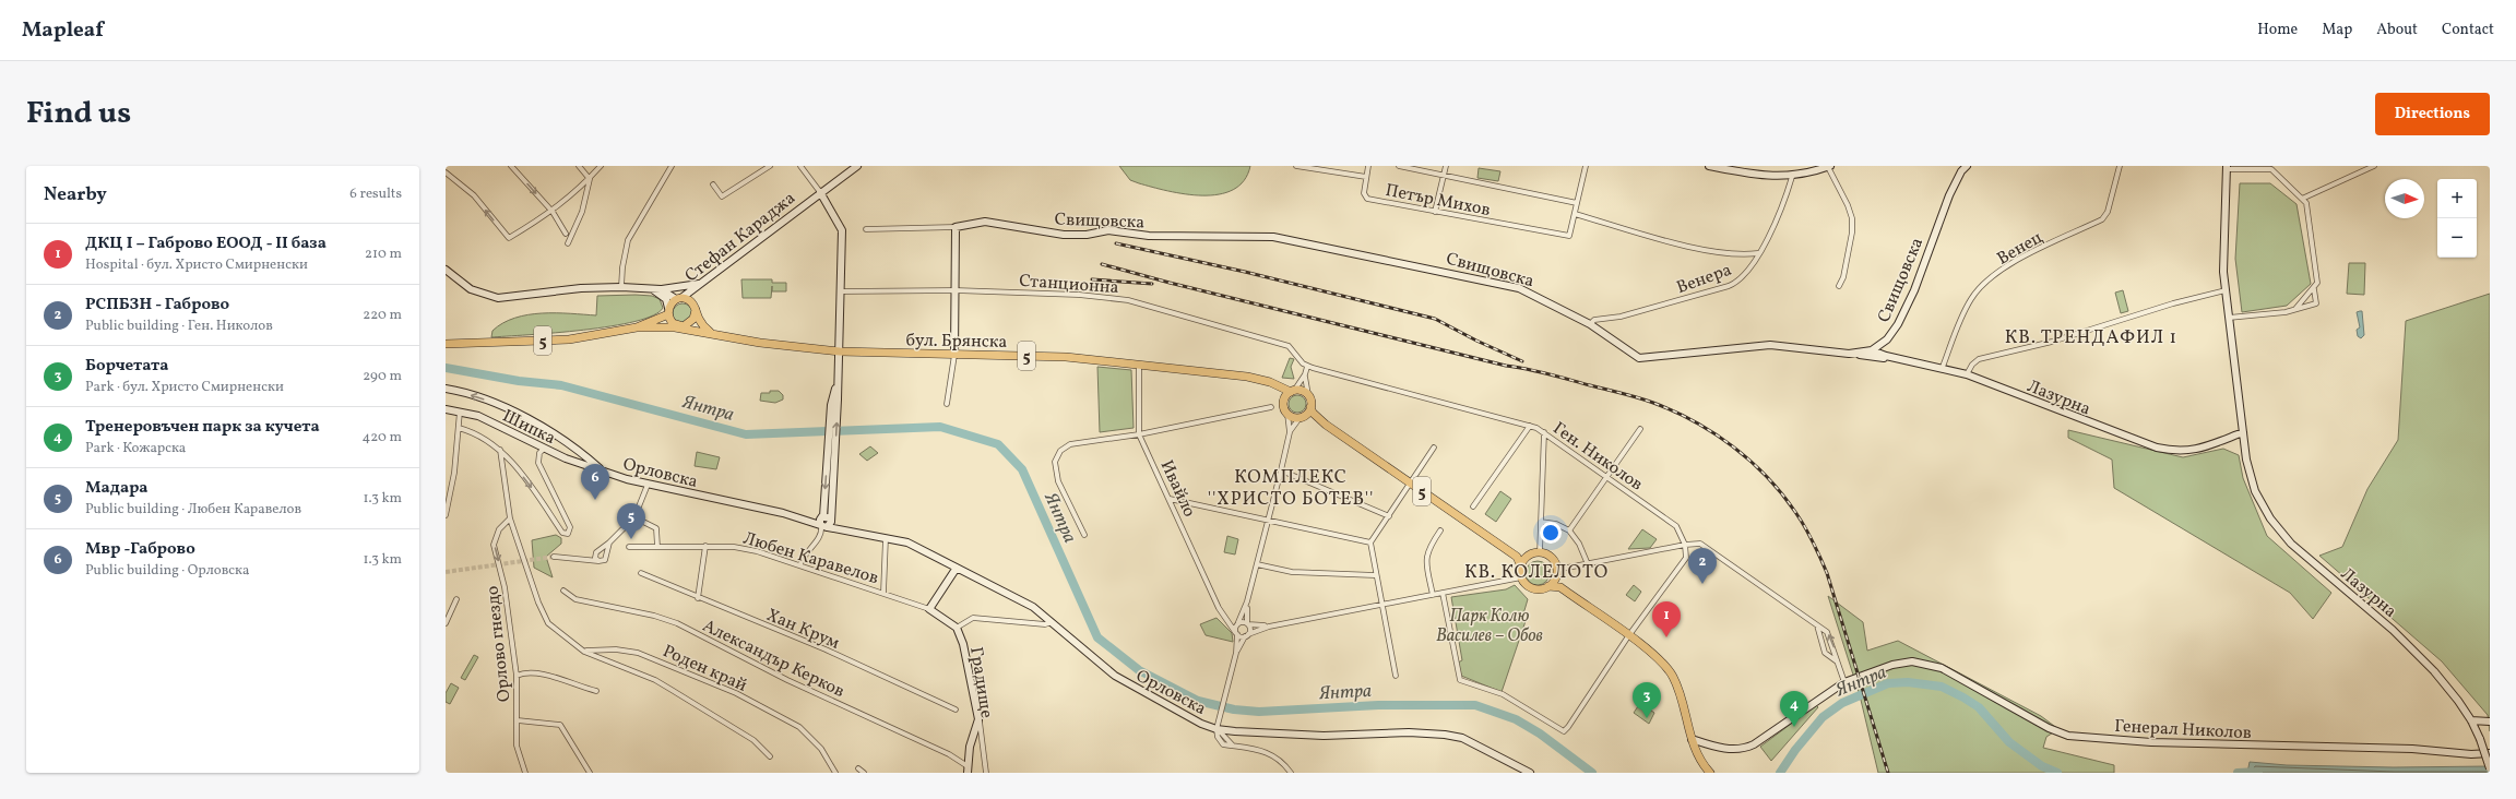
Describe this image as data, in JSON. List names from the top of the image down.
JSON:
{
  "streets": {
    "main road": ["бул. Брянска", "5"],
    "street": [
      "Петър Михов",
      "Свищовска",
      "Стефан Караджа",
      "Венец",
      "Венера",
      "Станционна",
      "Лазурна",
      "Шипка",
      "Ген. Николов",
      "Орловска",
      "Ивайло",
      "Любен Каравелов",
      "Хан Крум",
      "Орлово гнездо",
      "Александър Керков",
      "Роден край",
      "Градище",
      "Генерал Николов"
    ]
  },
  "crossings": [
    ["Свищовска", "Венера"],
    ["Стефан Караджа", "5"],
    ["Венец", "Лазурна"],
    ["Станционна", "Ген. Николов"],
    ["бул. Брянска", "5"],
    ["бул. Брянска", "Ивайло"],
    ["Шипка", "Орловска"],
    ["Любен Каравелов", "Градище"],
    ["Александър Керков", "Градище"]
  ],
  "one_way": ["Орлово гнездо"],
  "districts": ["КВ. ТРЕНДАФИЛ 1", "КОМПЛЕКС ''ХРИСТО БОТЕВ''", "КВ. КОЛЕЛОТО"],
  "water": ["Янтра"],
  "parks": ["Парк Колю Василев – Обов"],
  "north": "right",
  "page": {
    "header": "Mapleaf",
    "nav": [
      "Home",
      "Map",
      "About",
      "Contact"
    ],
    "title": "Find us",
    "buttons": "Directions",
    "heading": ["Nearby", "6 results"],
    "map_buttons": ["+", "−"],
    "list": [
      {
        "mark": "1",
        "name": "ДКЦ І – Габрово ЕООД - II база",
        "note": "Hospital · бул. Христо Смирненски",
        "value": "210 m"
      },
      {
        "mark": "2",
        "name": "РСПБЗН - Габрово",
        "note": "Public building · Ген. Николов",
        "value": "220 m"
      },
      {
        "mark": "3",
        "name": "Борчетата",
        "note": "Park · бул. Христо Смирненски",
        "value": "290 m"
      },
      {
        "mark": "4",
        "name": "Тренеровъчен парк за кучета",
        "note": "Park · Кожарска",
        "value": "420 m"
      },
      {
        "mark": "5",
        "name": "Мадара",
        "note": "Public building · Любен Каравелов",
        "value": "1.3 km"
      },
      {
        "mark": "6",
        "name": "Мвр -Габрово",
        "note": "Public building · Орловска",
        "value": "1.3 km"
      }
    ],
    "pins": [
      "6",
      "5",
      "2",
      "1",
      "3",
      "4"
    ]
  }
}
